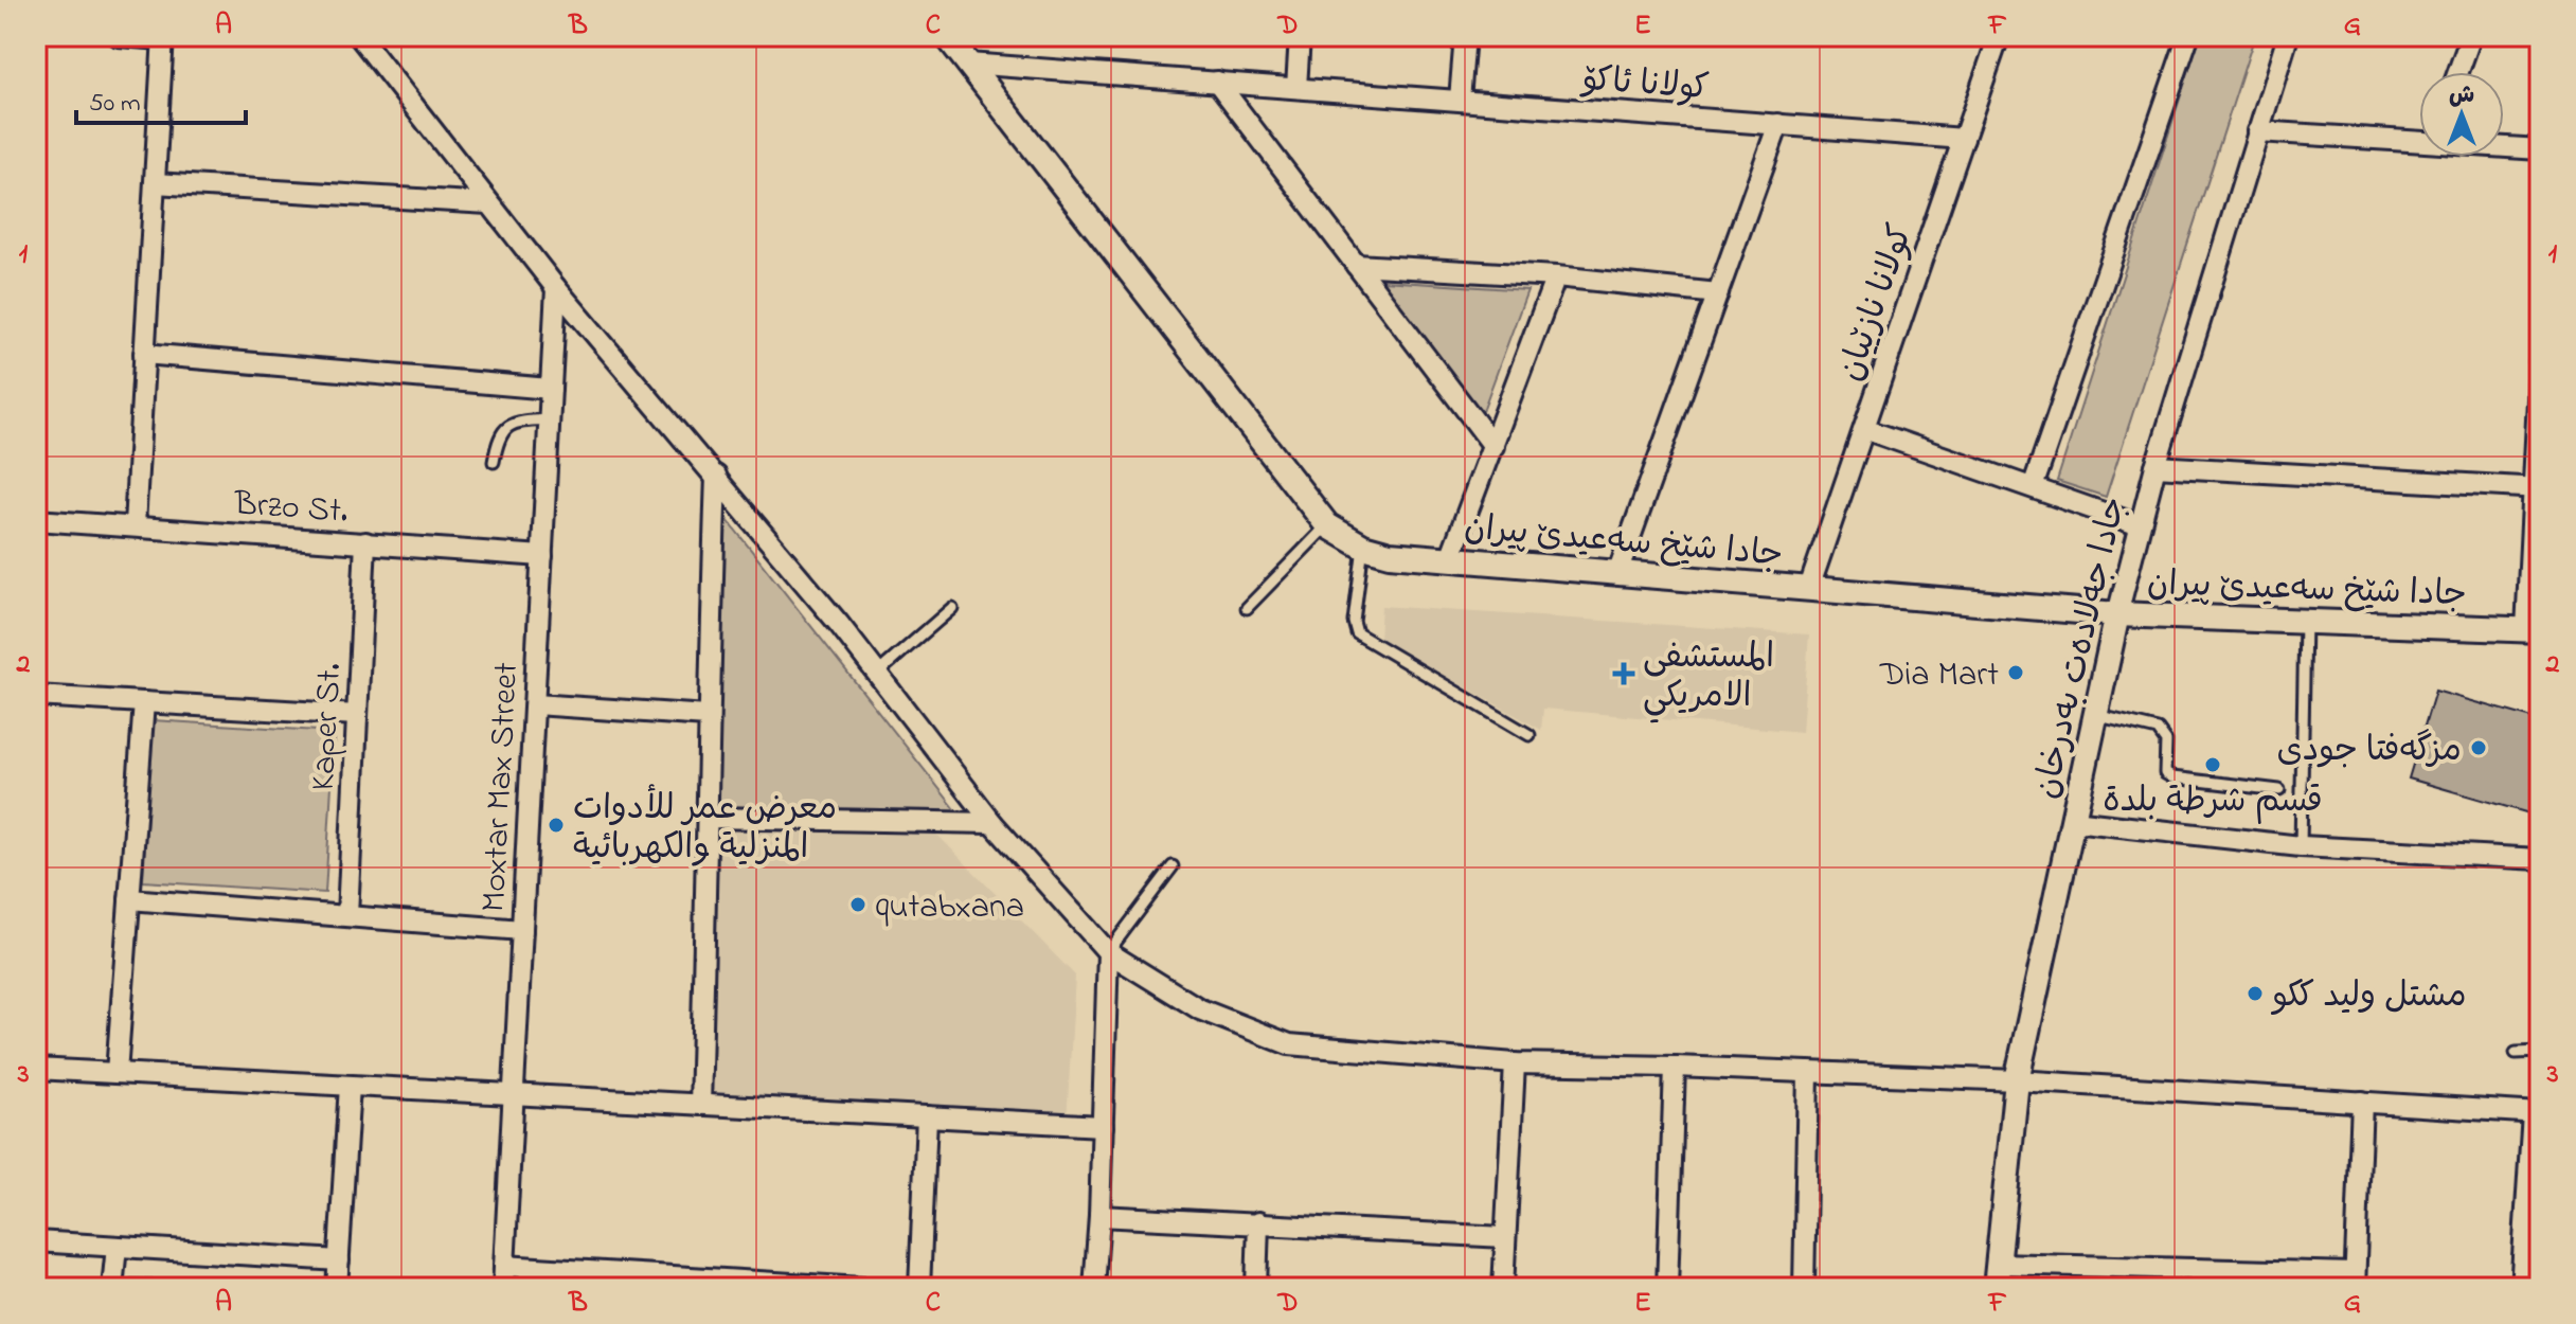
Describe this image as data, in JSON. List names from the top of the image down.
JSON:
{
  "streets": {
    "street": [
      "کولانا ئاکۆ",
      "کولانا نازێیان",
      "Brzo St.",
      "جادا شێخ سەعیدێ پیران",
      "جادا جەلادەت بەدرخان",
      "Kaper St.",
      "Moxtar Max Street"
    ]
  },
  "crossings": [
    ["کولانا ئاکۆ", "کولانا نازێیان"],
    ["کولانا ئاکۆ", "جادا شێخ سەعیدێ پیران"],
    ["کولانا نازێیان", "جادا شێخ سەعیدێ پیران"],
    ["Brzo St.", "Kaper St."],
    ["Brzo St.", "Moxtar Max Street"],
    ["جادا شێخ سەعیدێ پیران", "جادا جەلادەت بەدرخان"]
  ],
  "places": {
    "other": [
      "Dia Mart",
      "مزگەفتا جودی",
      "قسم شرطة بلدة",
      "معرض عمر للأدوات المنزلية والكهربائية",
      "qutabxana",
      "مشتل وليد ككو"
    ],
    "health": ["المستشفى الامريكي"]
  },
  "scale_bar": "50 m",
  "north": "top",
  "grid": {
    "columns": [
      "A",
      "B",
      "C",
      "D",
      "E",
      "F",
      "G"
    ],
    "rows": ["1", "2", "3"]
  }
}
